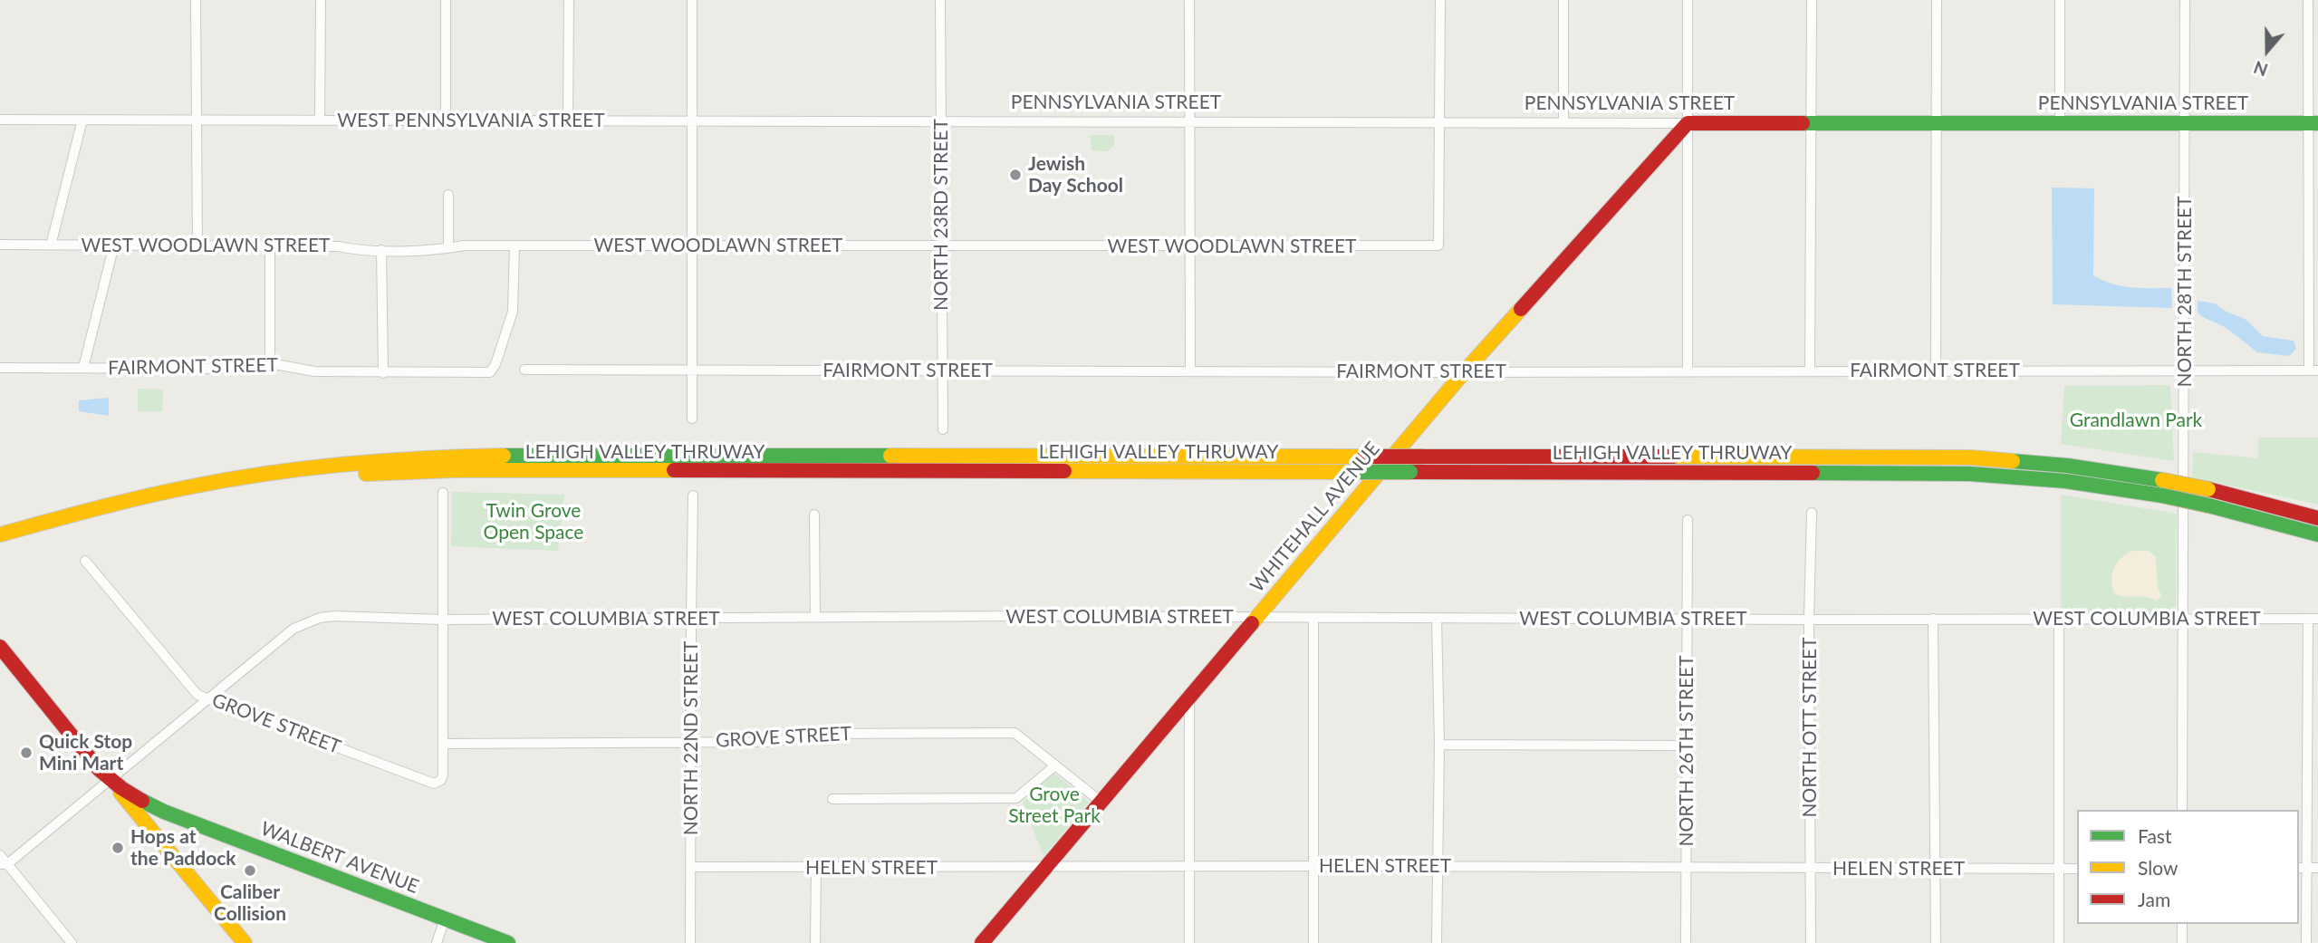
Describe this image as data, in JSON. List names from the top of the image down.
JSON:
{
  "streets": {
    "main road": [
      "PENNSYLVANIA STREET",
      "LEHIGH VALLEY THRUWAY",
      "WHITEHALL AVENUE",
      "WALBERT AVENUE"
    ],
    "street": [
      "WEST PENNSYLVANIA STREET",
      "NORTH 23RD STREET",
      "WEST WOODLAWN STREET",
      "NORTH 28TH STREET",
      "FAIRMONT STREET",
      "WEST COLUMBIA STREET",
      "GROVE STREET",
      "NORTH OTT STREET",
      "NORTH 22ND STREET",
      "NORTH 26TH STREET",
      "HELEN STREET"
    ]
  },
  "crossings": [
    ["PENNSYLVANIA STREET", "WEST PENNSYLVANIA STREET"],
    ["PENNSYLVANIA STREET", "NORTH 23RD STREET"],
    ["PENNSYLVANIA STREET", "WEST WOODLAWN STREET"],
    ["PENNSYLVANIA STREET", "NORTH 28TH STREET"],
    ["PENNSYLVANIA STREET", "WHITEHALL AVENUE"],
    ["WEST PENNSYLVANIA STREET", "NORTH 23RD STREET"],
    ["NORTH 23RD STREET", "WEST WOODLAWN STREET"],
    ["NORTH 23RD STREET", "FAIRMONT STREET"],
    ["WEST WOODLAWN STREET", "FAIRMONT STREET"],
    ["NORTH 28TH STREET", "FAIRMONT STREET"],
    ["NORTH 28TH STREET", "WEST COLUMBIA STREET"],
    ["FAIRMONT STREET", "WHITEHALL AVENUE"],
    ["WHITEHALL AVENUE", "WEST COLUMBIA STREET"],
    ["WHITEHALL AVENUE", "GROVE STREET"],
    ["WHITEHALL AVENUE", "HELEN STREET"],
    ["WEST COLUMBIA STREET", "GROVE STREET"],
    ["WEST COLUMBIA STREET", "NORTH OTT STREET"],
    ["WEST COLUMBIA STREET", "NORTH 22ND STREET"],
    ["WEST COLUMBIA STREET", "NORTH 26TH STREET"],
    ["WEST COLUMBIA STREET", "WALBERT AVENUE"],
    ["GROVE STREET", "NORTH 22ND STREET"],
    ["NORTH OTT STREET", "HELEN STREET"],
    ["NORTH 22ND STREET", "HELEN STREET"],
    ["NORTH 26TH STREET", "HELEN STREET"]
  ],
  "parks": ["Grandlawn Park", "Twin Grove Open Space", "Grove Street Park"],
  "places": [
    "Jewish Day School",
    "Quick Stop Mini Mart",
    "Hops at the Paddock",
    "Caliber Collision"
  ],
  "legend": ["Fast", "Slow", "Jam"],
  "north": "bottom"
}
